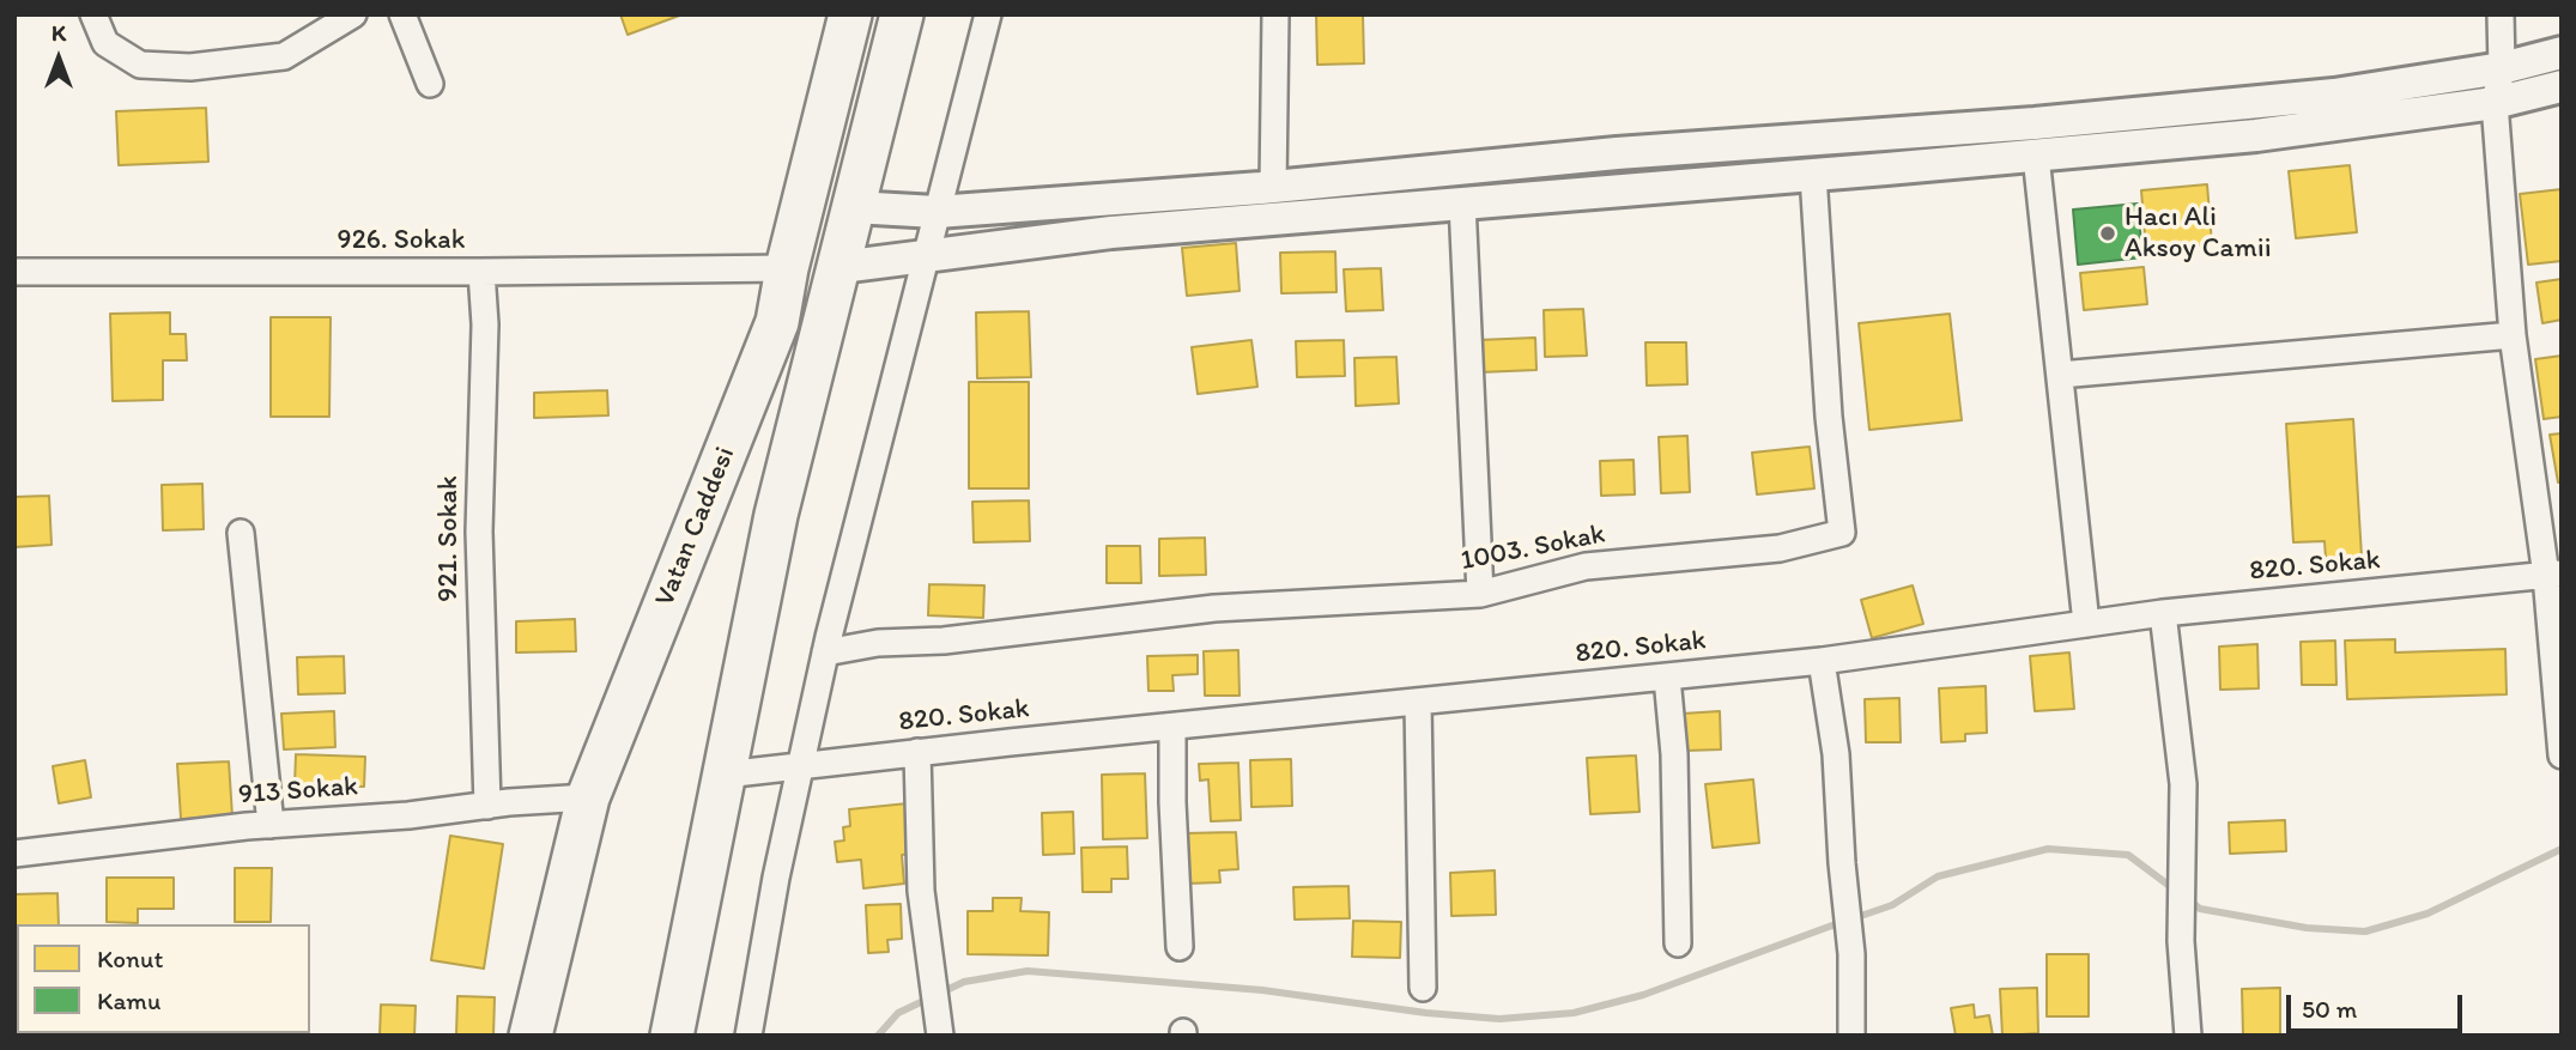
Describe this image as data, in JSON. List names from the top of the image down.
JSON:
{
  "streets": {
    "highway": ["Vatan Caddesi"],
    "street": [
      "926. Sokak",
      "921. Sokak",
      "1003. Sokak",
      "820. Sokak",
      "913 Sokak"
    ]
  },
  "crossings": [
    ["926. Sokak", "Vatan Caddesi"],
    ["926. Sokak", "921. Sokak"],
    ["Vatan Caddesi", "913 Sokak"],
    ["921. Sokak", "913 Sokak"]
  ],
  "places": ["Hacı Ali Aksoy Camii"],
  "legend": ["Konut", "Kamu"],
  "scale_bar": "50 m",
  "north": "top"
}
